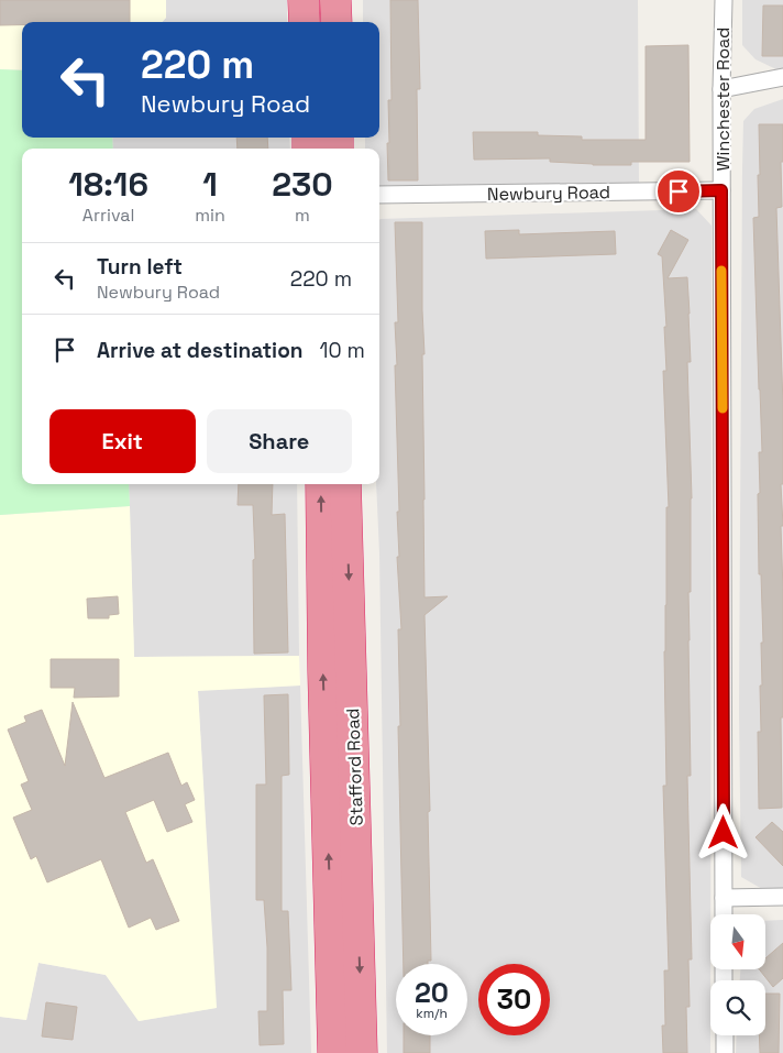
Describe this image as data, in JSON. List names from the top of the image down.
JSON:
{
  "streets": {
    "highway": ["Stafford Road"],
    "street": ["Winchester Road", "Newbury Road"]
  },
  "crossings": [
    ["Winchester Road", "Newbury Road"]
  ],
  "north": "bottom",
  "page": {
    "turn": ["220 m", "Newbury Road"],
    "eta": [
      "18:16",
      "Arrival",
      "1",
      "min",
      "230",
      "m"
    ],
    "list": [
      {
        "name": "Turn left",
        "note": "Newbury Road",
        "value": "220 m"
      },
      {
        "name": "Arrive at destination",
        "value": "10 m"
      }
    ],
    "buttons": ["Exit", "Share"],
    "speed": "20 km/h",
    "limit": "30"
  }
}
